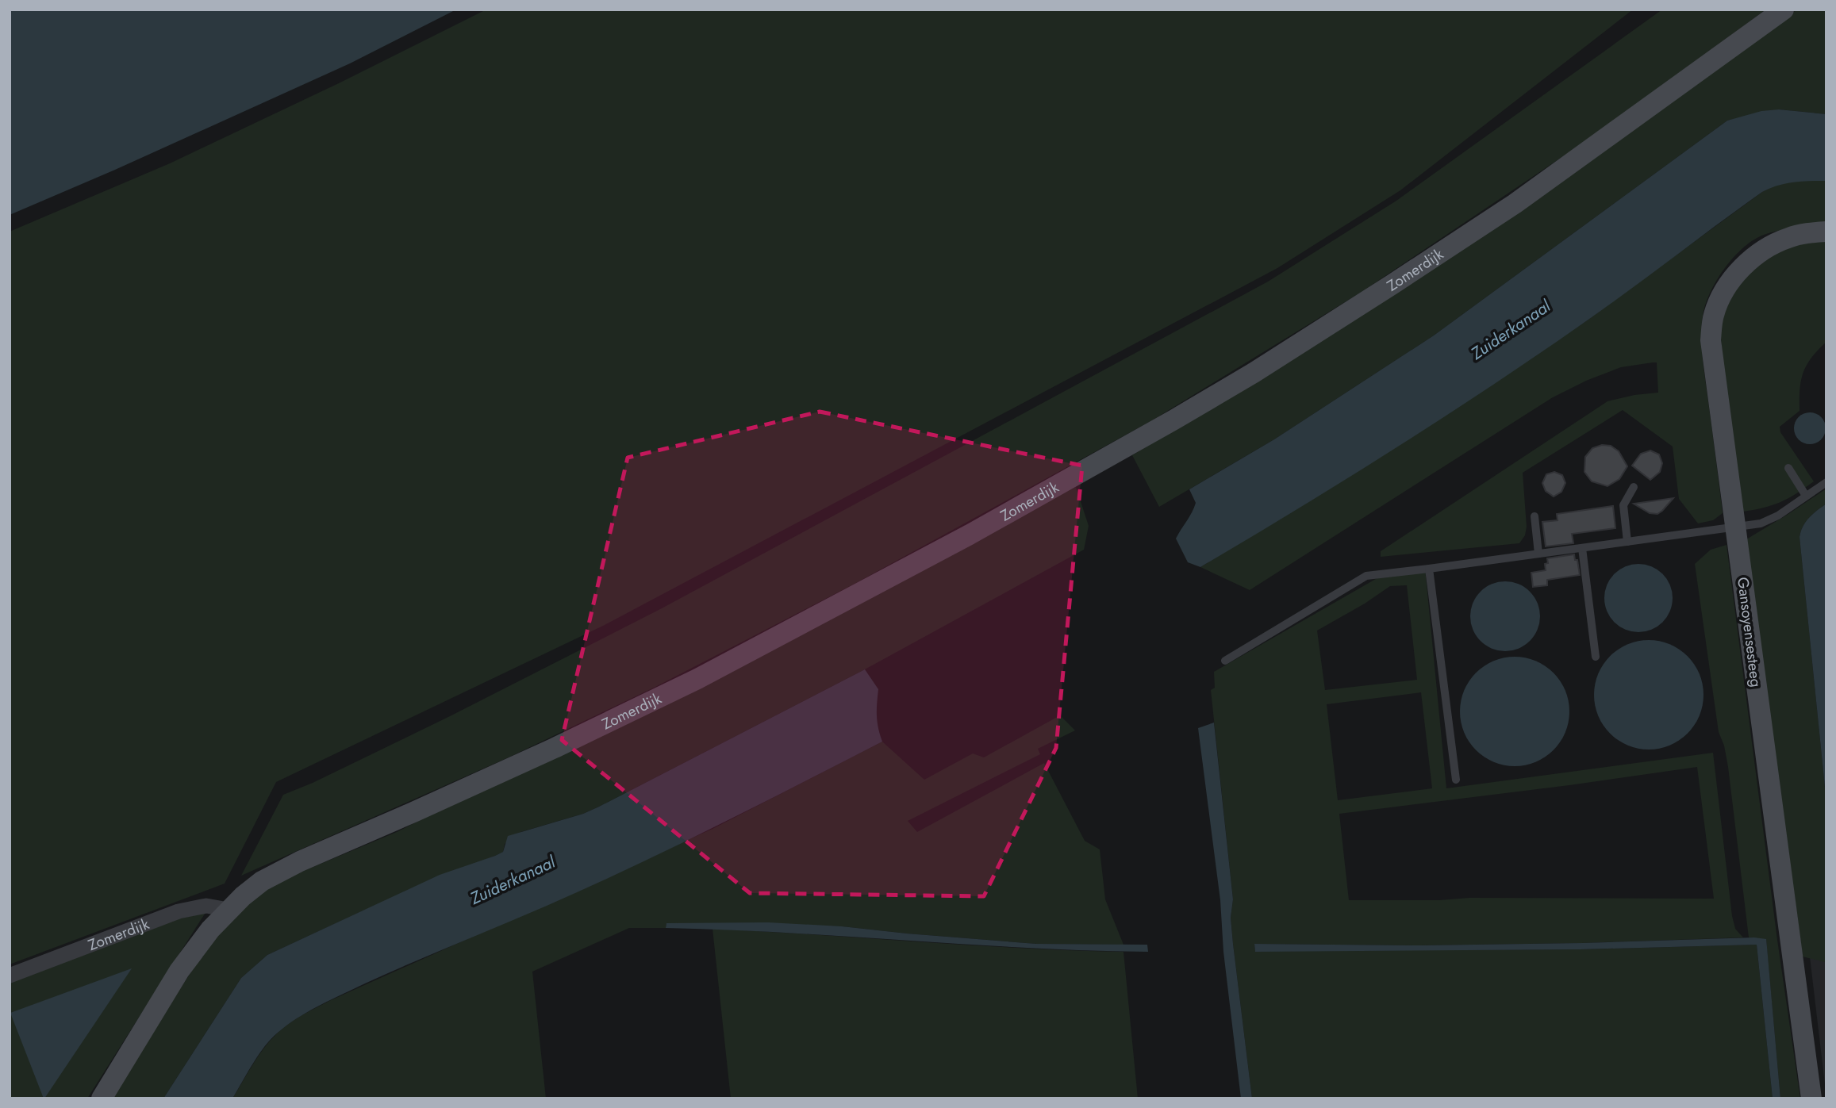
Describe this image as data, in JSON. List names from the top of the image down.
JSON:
{
  "streets": {
    "street": ["Zomerdijk", "Gansoyensesteeg"]
  },
  "water": ["Zuiderkanaal"]
}
